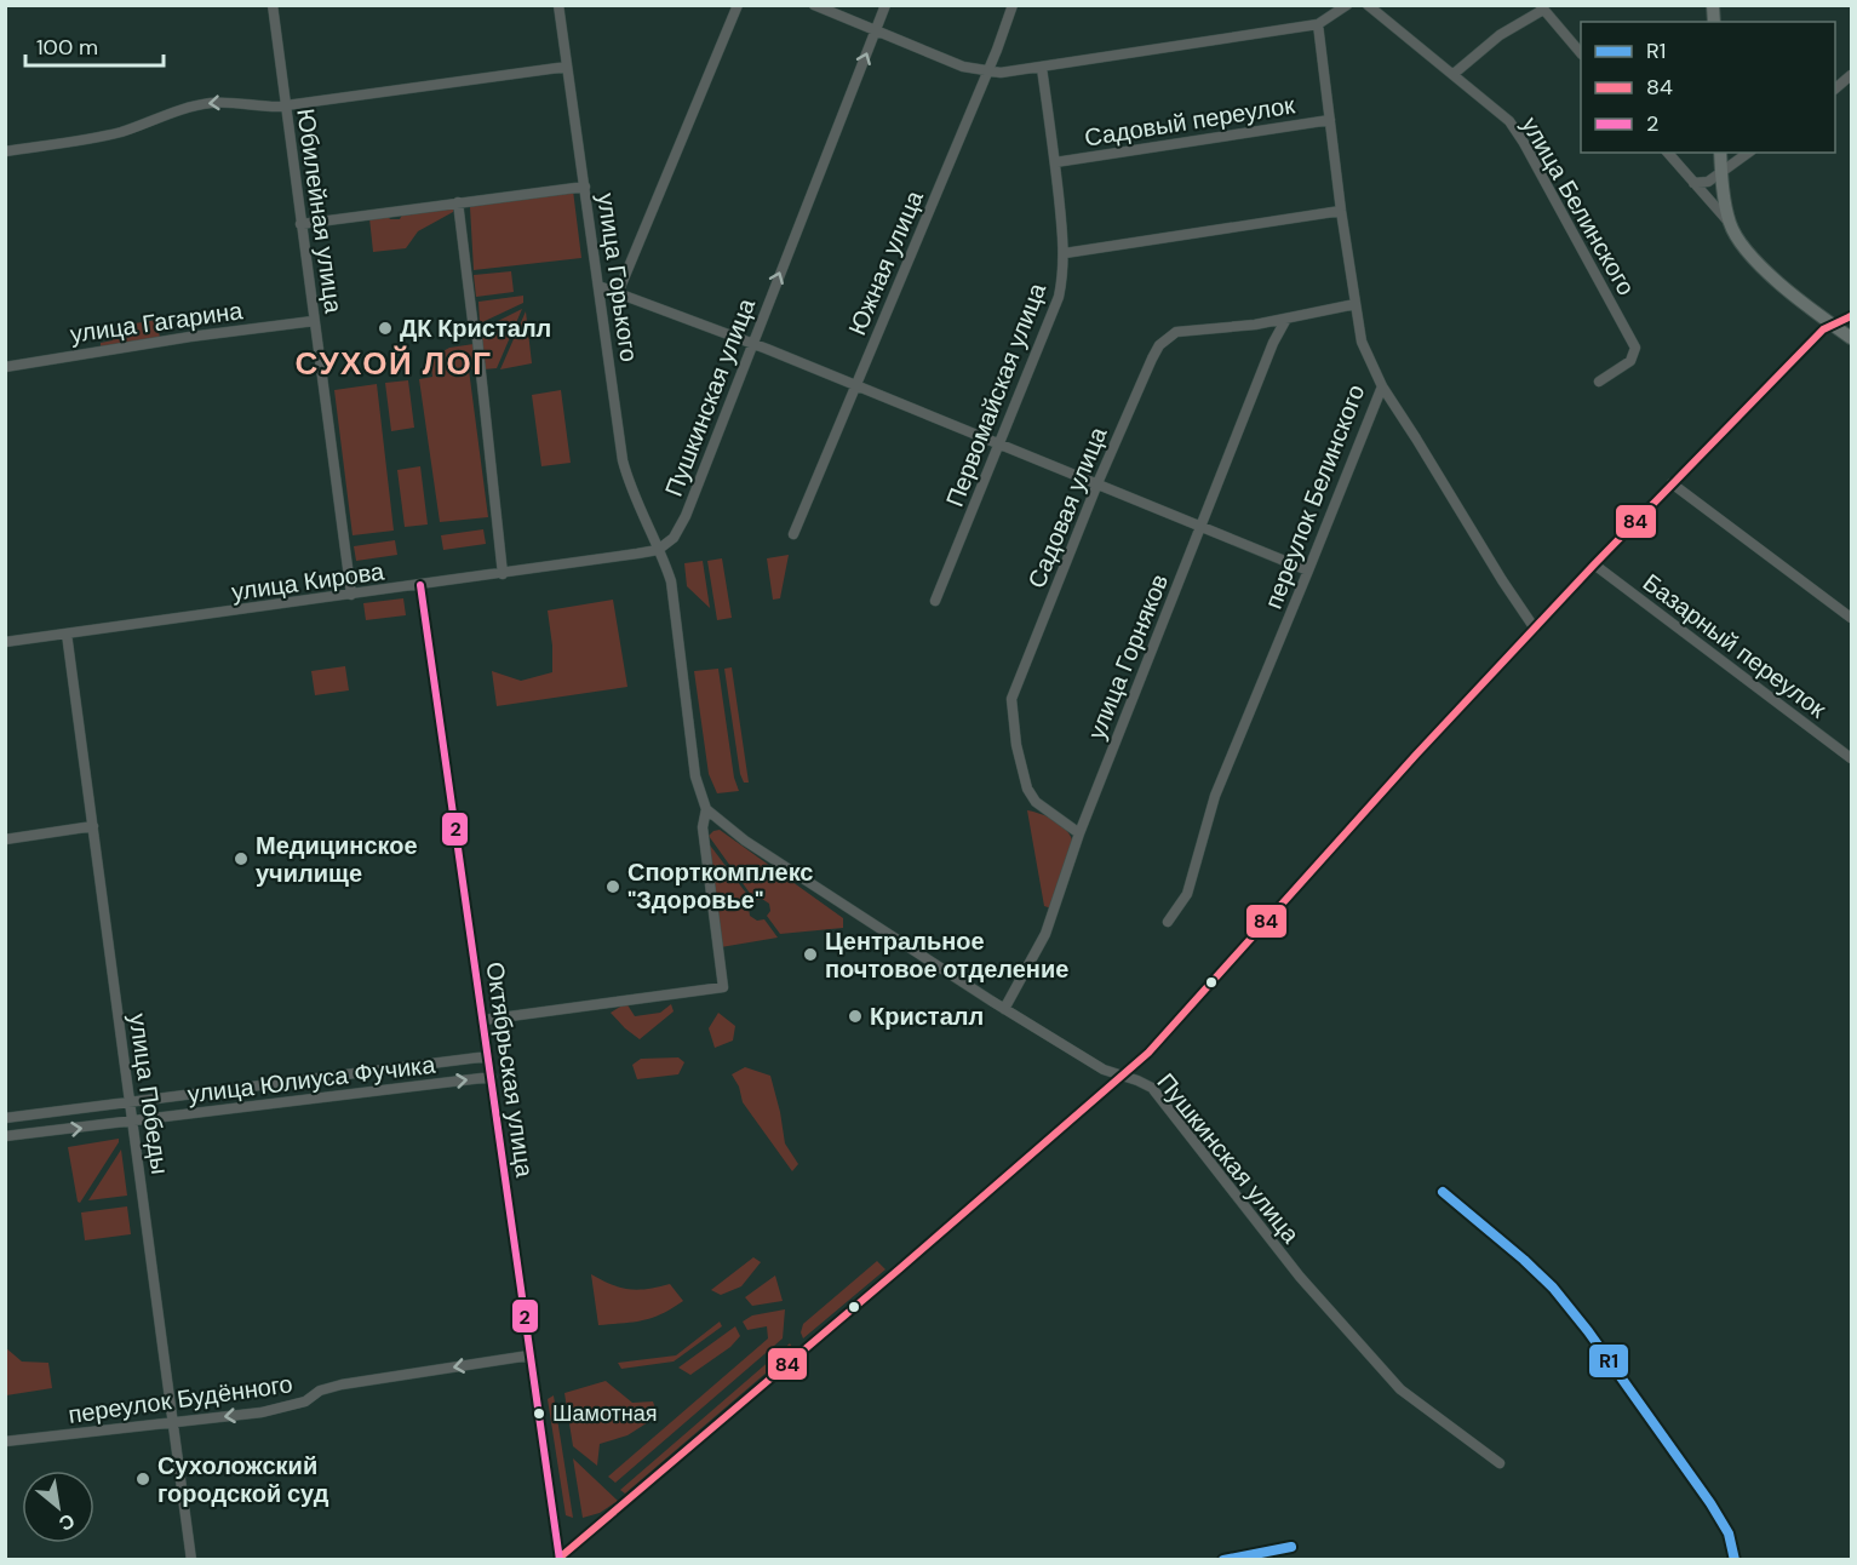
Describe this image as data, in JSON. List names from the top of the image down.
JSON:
{
  "streets": {
    "street": [
      "Садовый переулок",
      "улица Белинского",
      "Юбилейная улица",
      "Южная улица",
      "улица Горького",
      "улица Гагарина",
      "Первомайская улица",
      "Пушкинская улица",
      "переулок Белинского",
      "Садовая улица",
      "улица Кирова",
      "Базарный переулок",
      "улица Горняков",
      "Октябрьская улица",
      "улица Юлиуса Фучика",
      "улица Победы",
      "переулок Будённого"
    ]
  },
  "crossings": [
    ["Садовый переулок", "Первомайская улица"],
    ["Садовый переулок", "переулок Белинского"],
    ["Юбилейная улица", "улица Гагарина"],
    ["Юбилейная улица", "улица Кирова"],
    ["улица Горького", "Пушкинская улица"],
    ["улица Горького", "улица Кирова"],
    ["Пушкинская улица", "улица Кирова"],
    ["Пушкинская улица", "улица Горняков"],
    ["Садовая улица", "улица Горняков"],
    ["улица Кирова", "Октябрьская улица"],
    ["улица Кирова", "улица Победы"],
    ["Октябрьская улица", "улица Юлиуса Фучика"],
    ["Октябрьская улица", "переулок Будённого"],
    ["улица Юлиуса Фучика", "улица Победы"],
    ["улица Победы", "переулок Будённого"]
  ],
  "one_way": ["переулок Будённого"],
  "districts": ["СУХОЙ ЛОГ"],
  "places": [
    "ДК Кристалл",
    "Медицинское училище",
    "Спорткомплекс \"Здоровье\"",
    "Центральное почтовое отделение",
    "Кристалл",
    "Шамотная",
    "Сухоложский городской суд"
  ],
  "lines": ["transit line 84", "transit line 2", "transit line R1"],
  "legend": ["R1", "84", "2"],
  "scale_bar": "100 m",
  "north": "bottom right"
}
